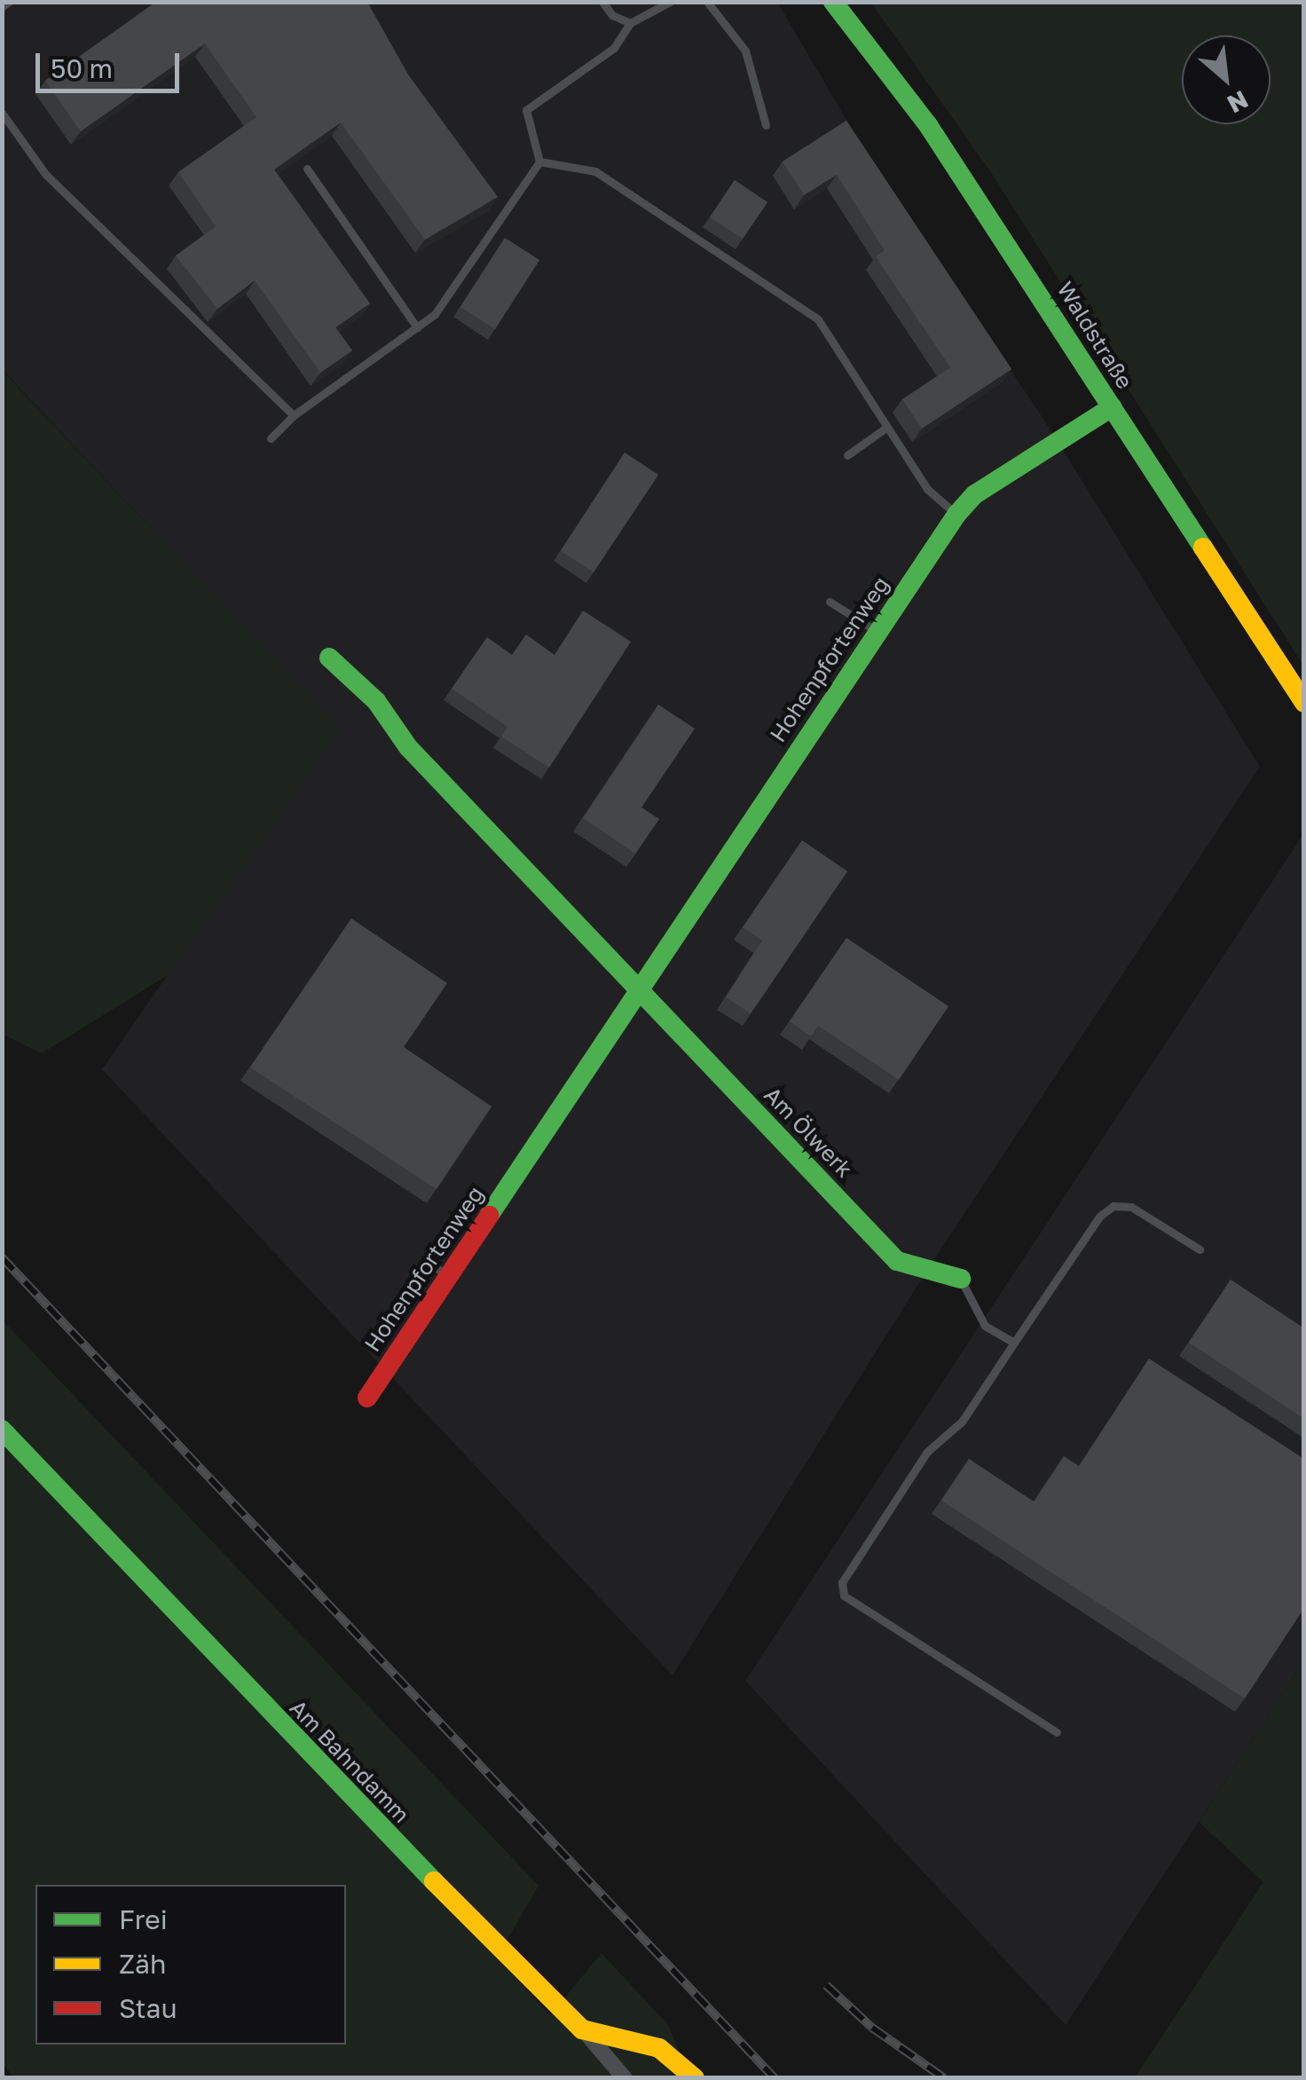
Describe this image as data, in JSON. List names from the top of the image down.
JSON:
{
  "streets": {
    "street": [
      "Waldstraße",
      "Hohenpfortenweg",
      "Am Ölwerk",
      "Am Bahndamm"
    ]
  },
  "crossings": [
    ["Waldstraße", "Hohenpfortenweg"],
    ["Hohenpfortenweg", "Am Ölwerk"]
  ],
  "legend": ["Frei", "Zäh", "Stau"],
  "scale_bar": "50 m",
  "north": "bottom right"
}
